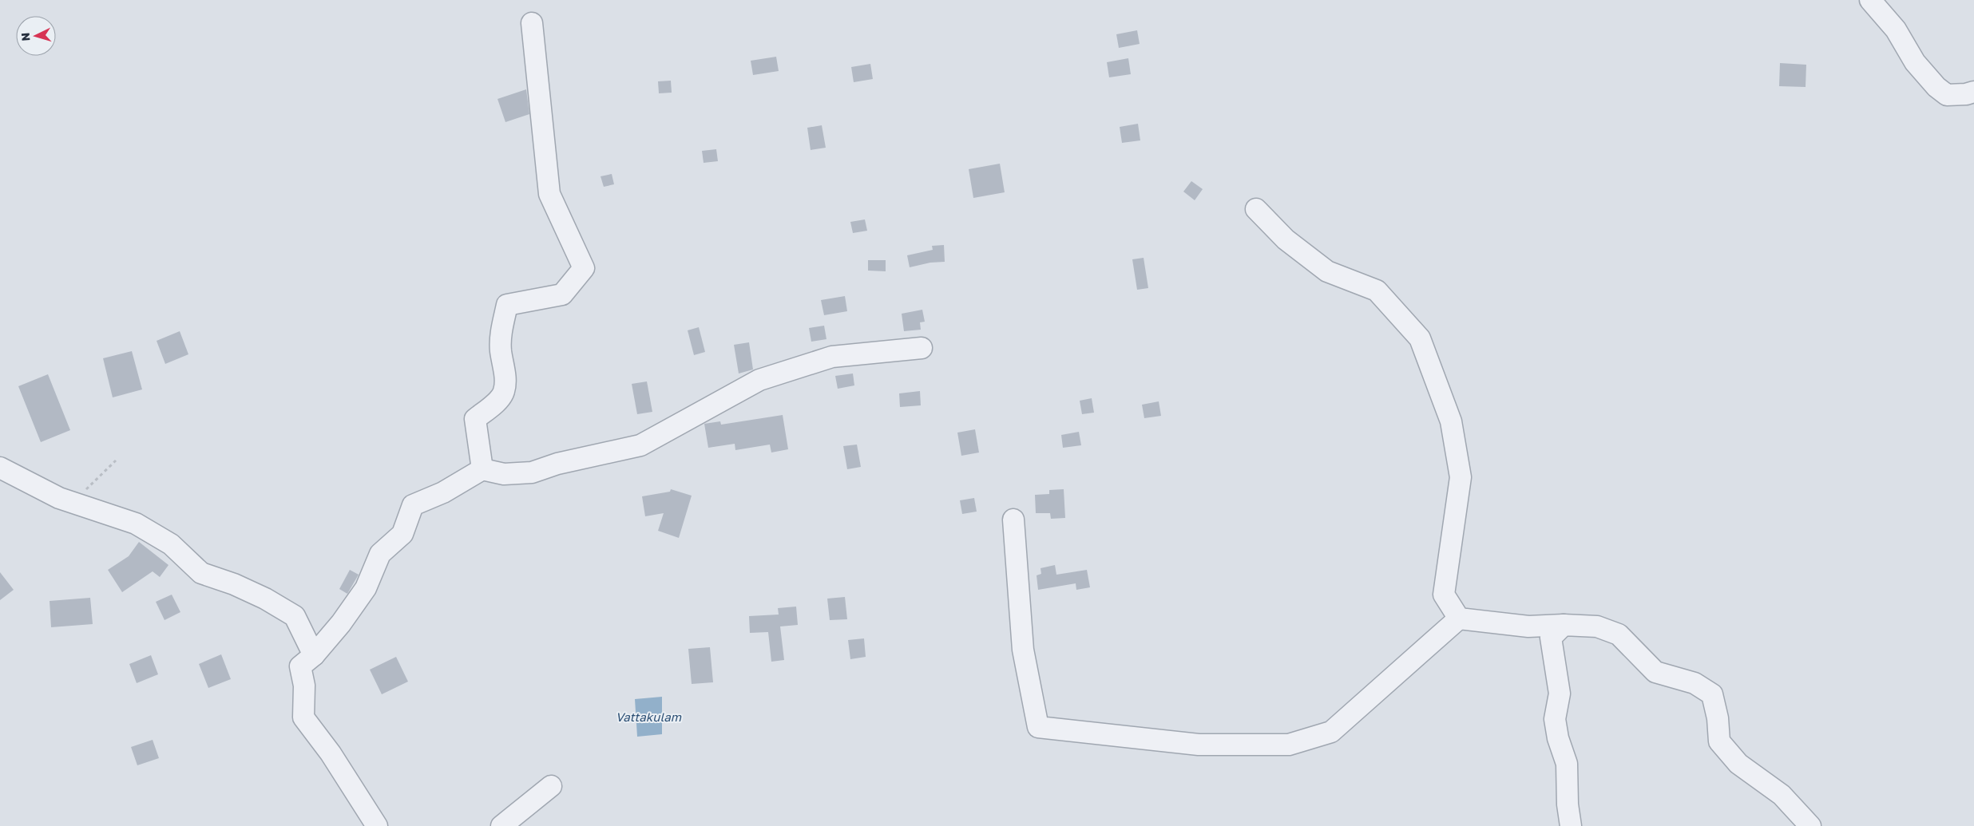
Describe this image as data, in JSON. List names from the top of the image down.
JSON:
{
  "water": ["Vattakulam"],
  "north": "left"
}
